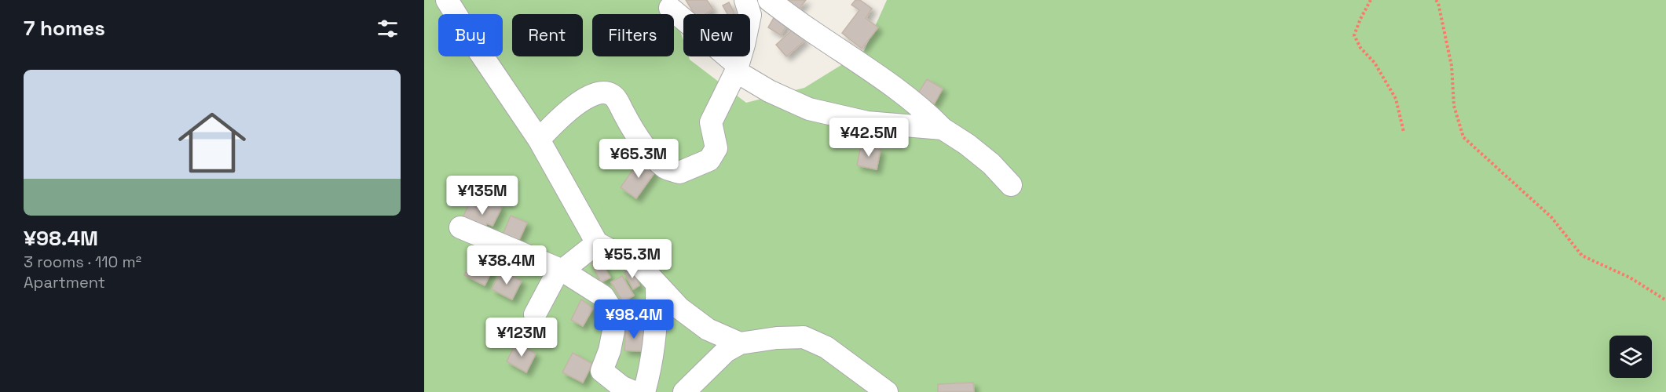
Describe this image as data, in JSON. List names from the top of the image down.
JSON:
{
  "page": {
    "heading": "7 homes",
    "chip": [
      "Buy",
      "Rent",
      "Filters",
      "New"
    ],
    "list": [
      {
        "name": "¥98.4M",
        "note": "3 rooms · 110 m² · Apartment"
      }
    ],
    "price": [
      "¥42.5M",
      "¥65.3M",
      "¥135M",
      "¥55.3M",
      "¥38.4M",
      "¥98.4M",
      "¥123M"
    ]
  }
}
